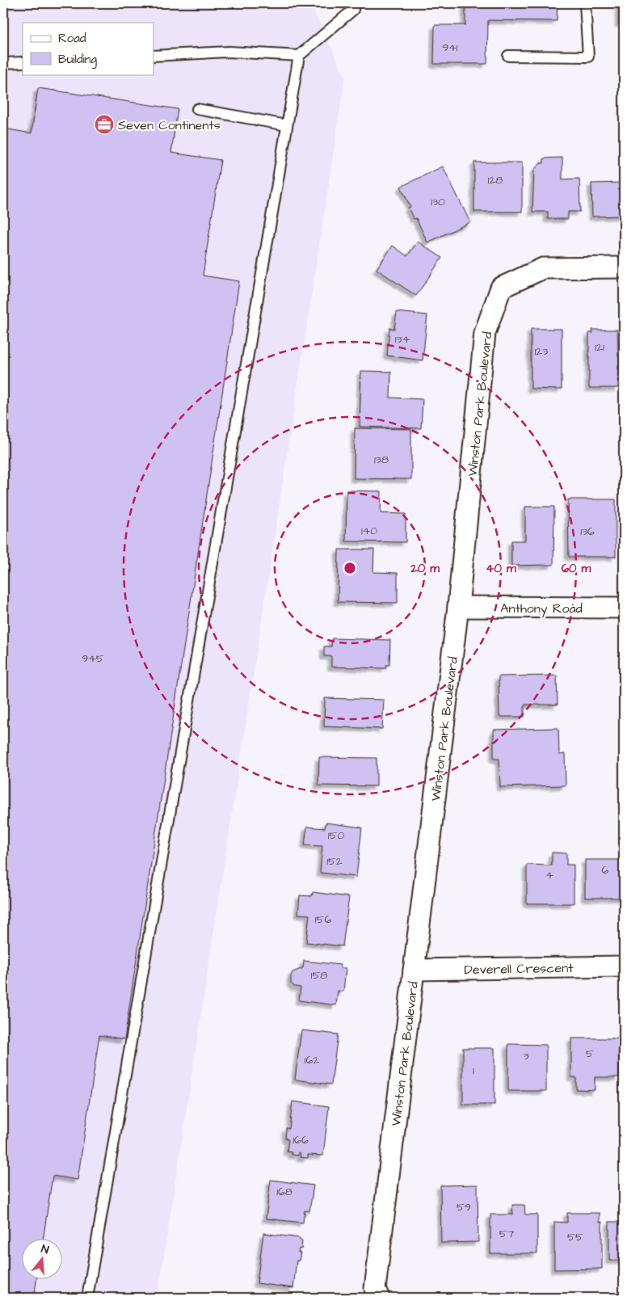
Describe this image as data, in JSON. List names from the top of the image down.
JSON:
{
  "streets": {
    "street": ["Winston Park Boulevard", "Anthony Road", "Deverell Crescent"]
  },
  "crossings": [
    ["Winston Park Boulevard", "Anthony Road"],
    ["Winston Park Boulevard", "Deverell Crescent"]
  ],
  "places": {
    "office": ["Seven Continents"]
  },
  "house_numbers": [
    "941",
    "128",
    "130",
    "134",
    "121",
    "123",
    "138",
    "140",
    "136",
    "945",
    "150",
    "152",
    "6",
    "4",
    "156",
    "158",
    "5",
    "3",
    "162",
    "1",
    "166",
    "168",
    "59",
    "57",
    "55"
  ],
  "legend": ["Road", "Building"],
  "north": "top",
  "rings": ["20 m", "40 m", "60 m"]
}
